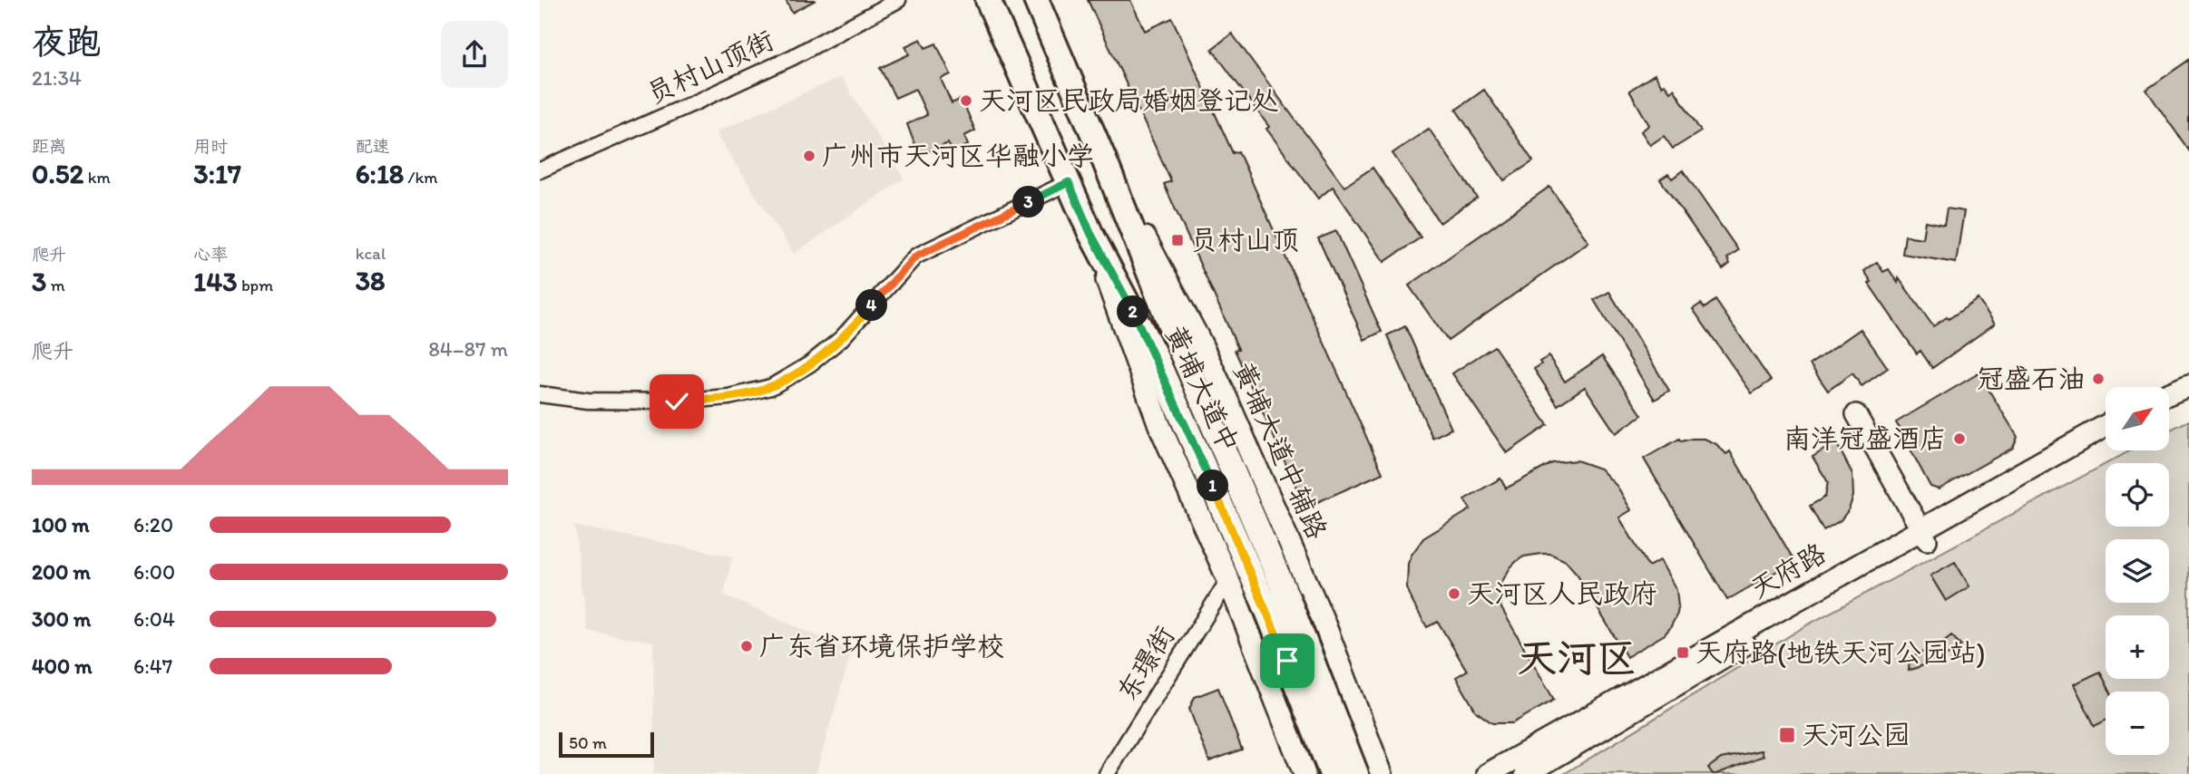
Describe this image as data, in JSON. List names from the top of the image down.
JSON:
{
  "streets": {
    "main road": ["黄埔大道中", "黄埔大道中辅路", "天府路"],
    "street": ["员村山顶街", "东璟街"]
  },
  "crossings": [
    ["黄埔大道中", "黄埔大道中辅路"]
  ],
  "districts": ["天河区"],
  "places": {
    "other": [
      "天河区民政局婚姻登记处",
      "广州市天河区华融小学",
      "冠盛石油",
      "南洋冠盛酒店",
      "天河区人民政府",
      "广东省环境保护学校"
    ],
    "transit": ["员村山顶", "天府路(地铁天河公园站)", "天河公园"]
  },
  "scale_bar": "50 m",
  "north": "top right",
  "page": {
    "heading": ["夜跑", "21:34"],
    "stats": [
      ["距离", "0.52 km"],
      ["用时", "3:17"],
      ["配速", "6:18 /km"],
      ["爬升", "3 m"],
      ["心率", "143 bpm"],
      ["kcal", "38"]
    ],
    "pins": [
      "3",
      "4",
      "2",
      "1"
    ],
    "chart": ["爬升", "84–87 m"],
    "map_buttons": ["+", "−"],
    "list": [
      {
        "name": "100 m",
        "note": "6:20"
      },
      {
        "name": "200 m",
        "note": "6:00"
      },
      {
        "name": "300 m",
        "note": "6:04"
      },
      {
        "name": "400 m",
        "note": "6:47"
      }
    ],
    "scale": "50 m"
  }
}
